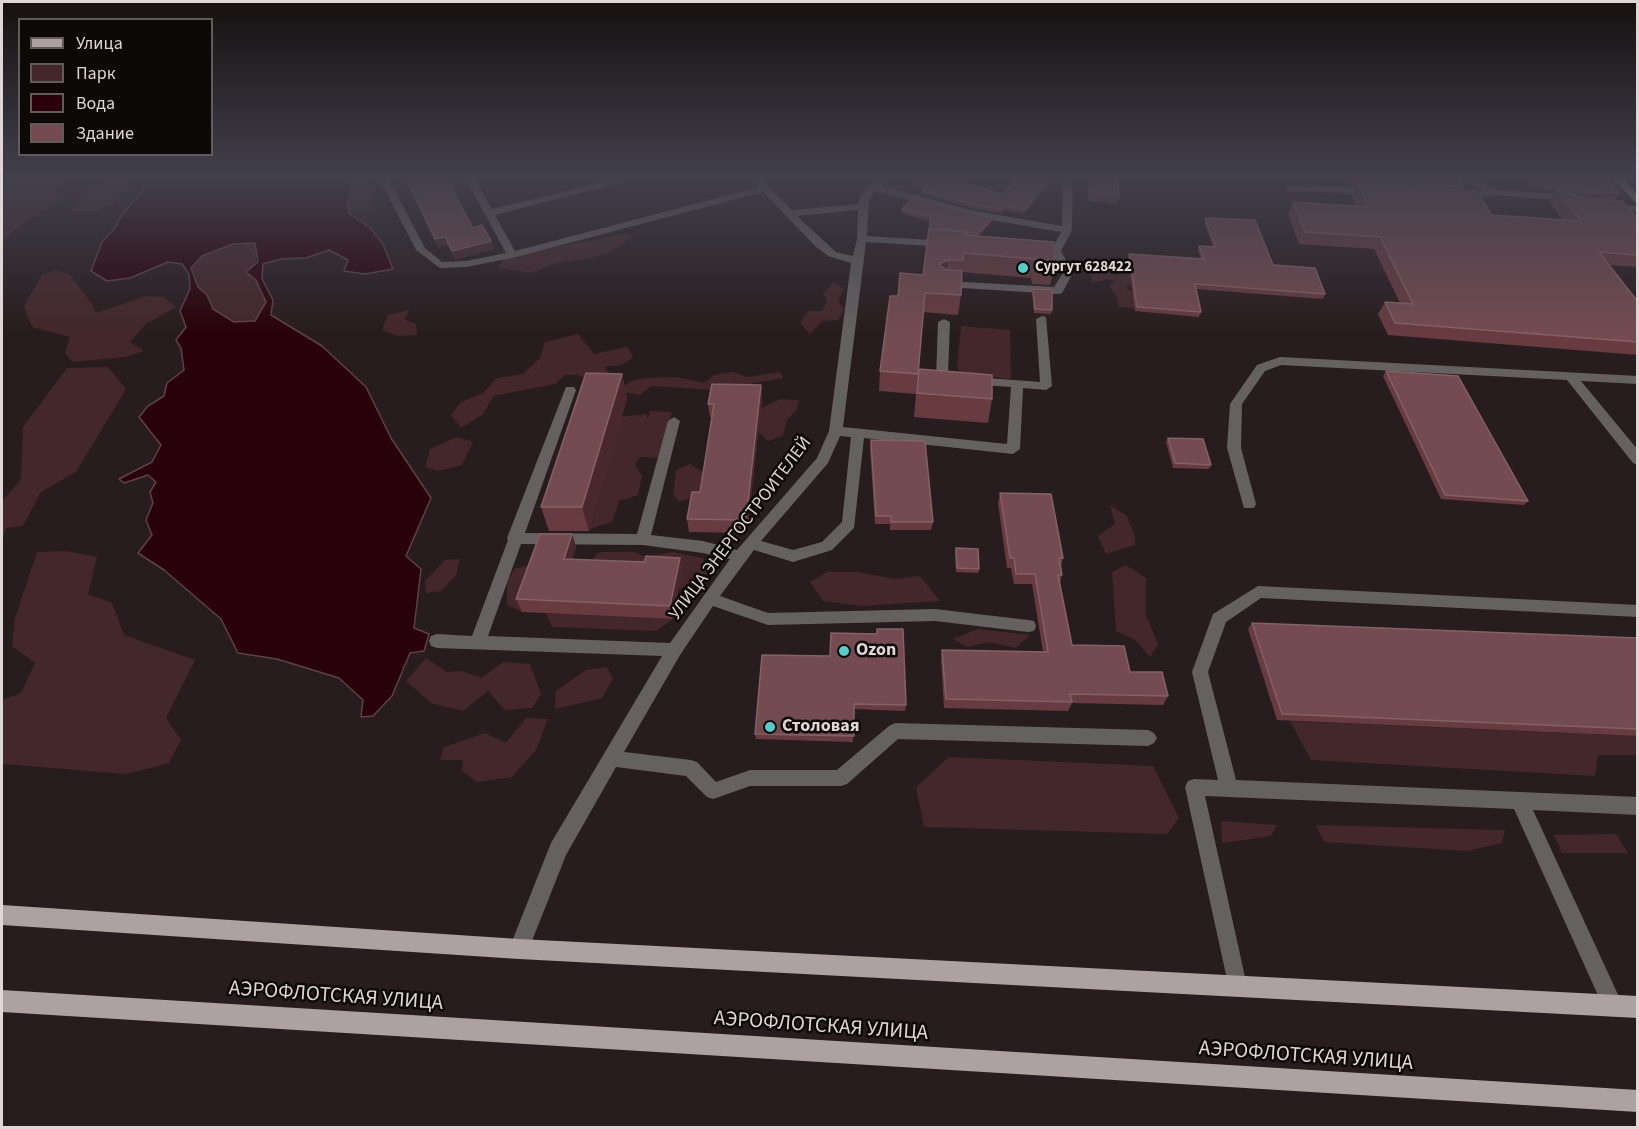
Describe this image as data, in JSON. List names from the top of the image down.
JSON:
{
  "streets": {
    "main road": ["АЭРОФЛОТСКАЯ УЛИЦА"],
    "street": ["УЛИЦА ЭНЕРГОСТРОИТЕЛЕЙ"]
  },
  "places": ["Сургут 628422", "Ozon", "Столовая"],
  "legend": [
    "Улица",
    "Парк",
    "Вода",
    "Здание"
  ]
}
